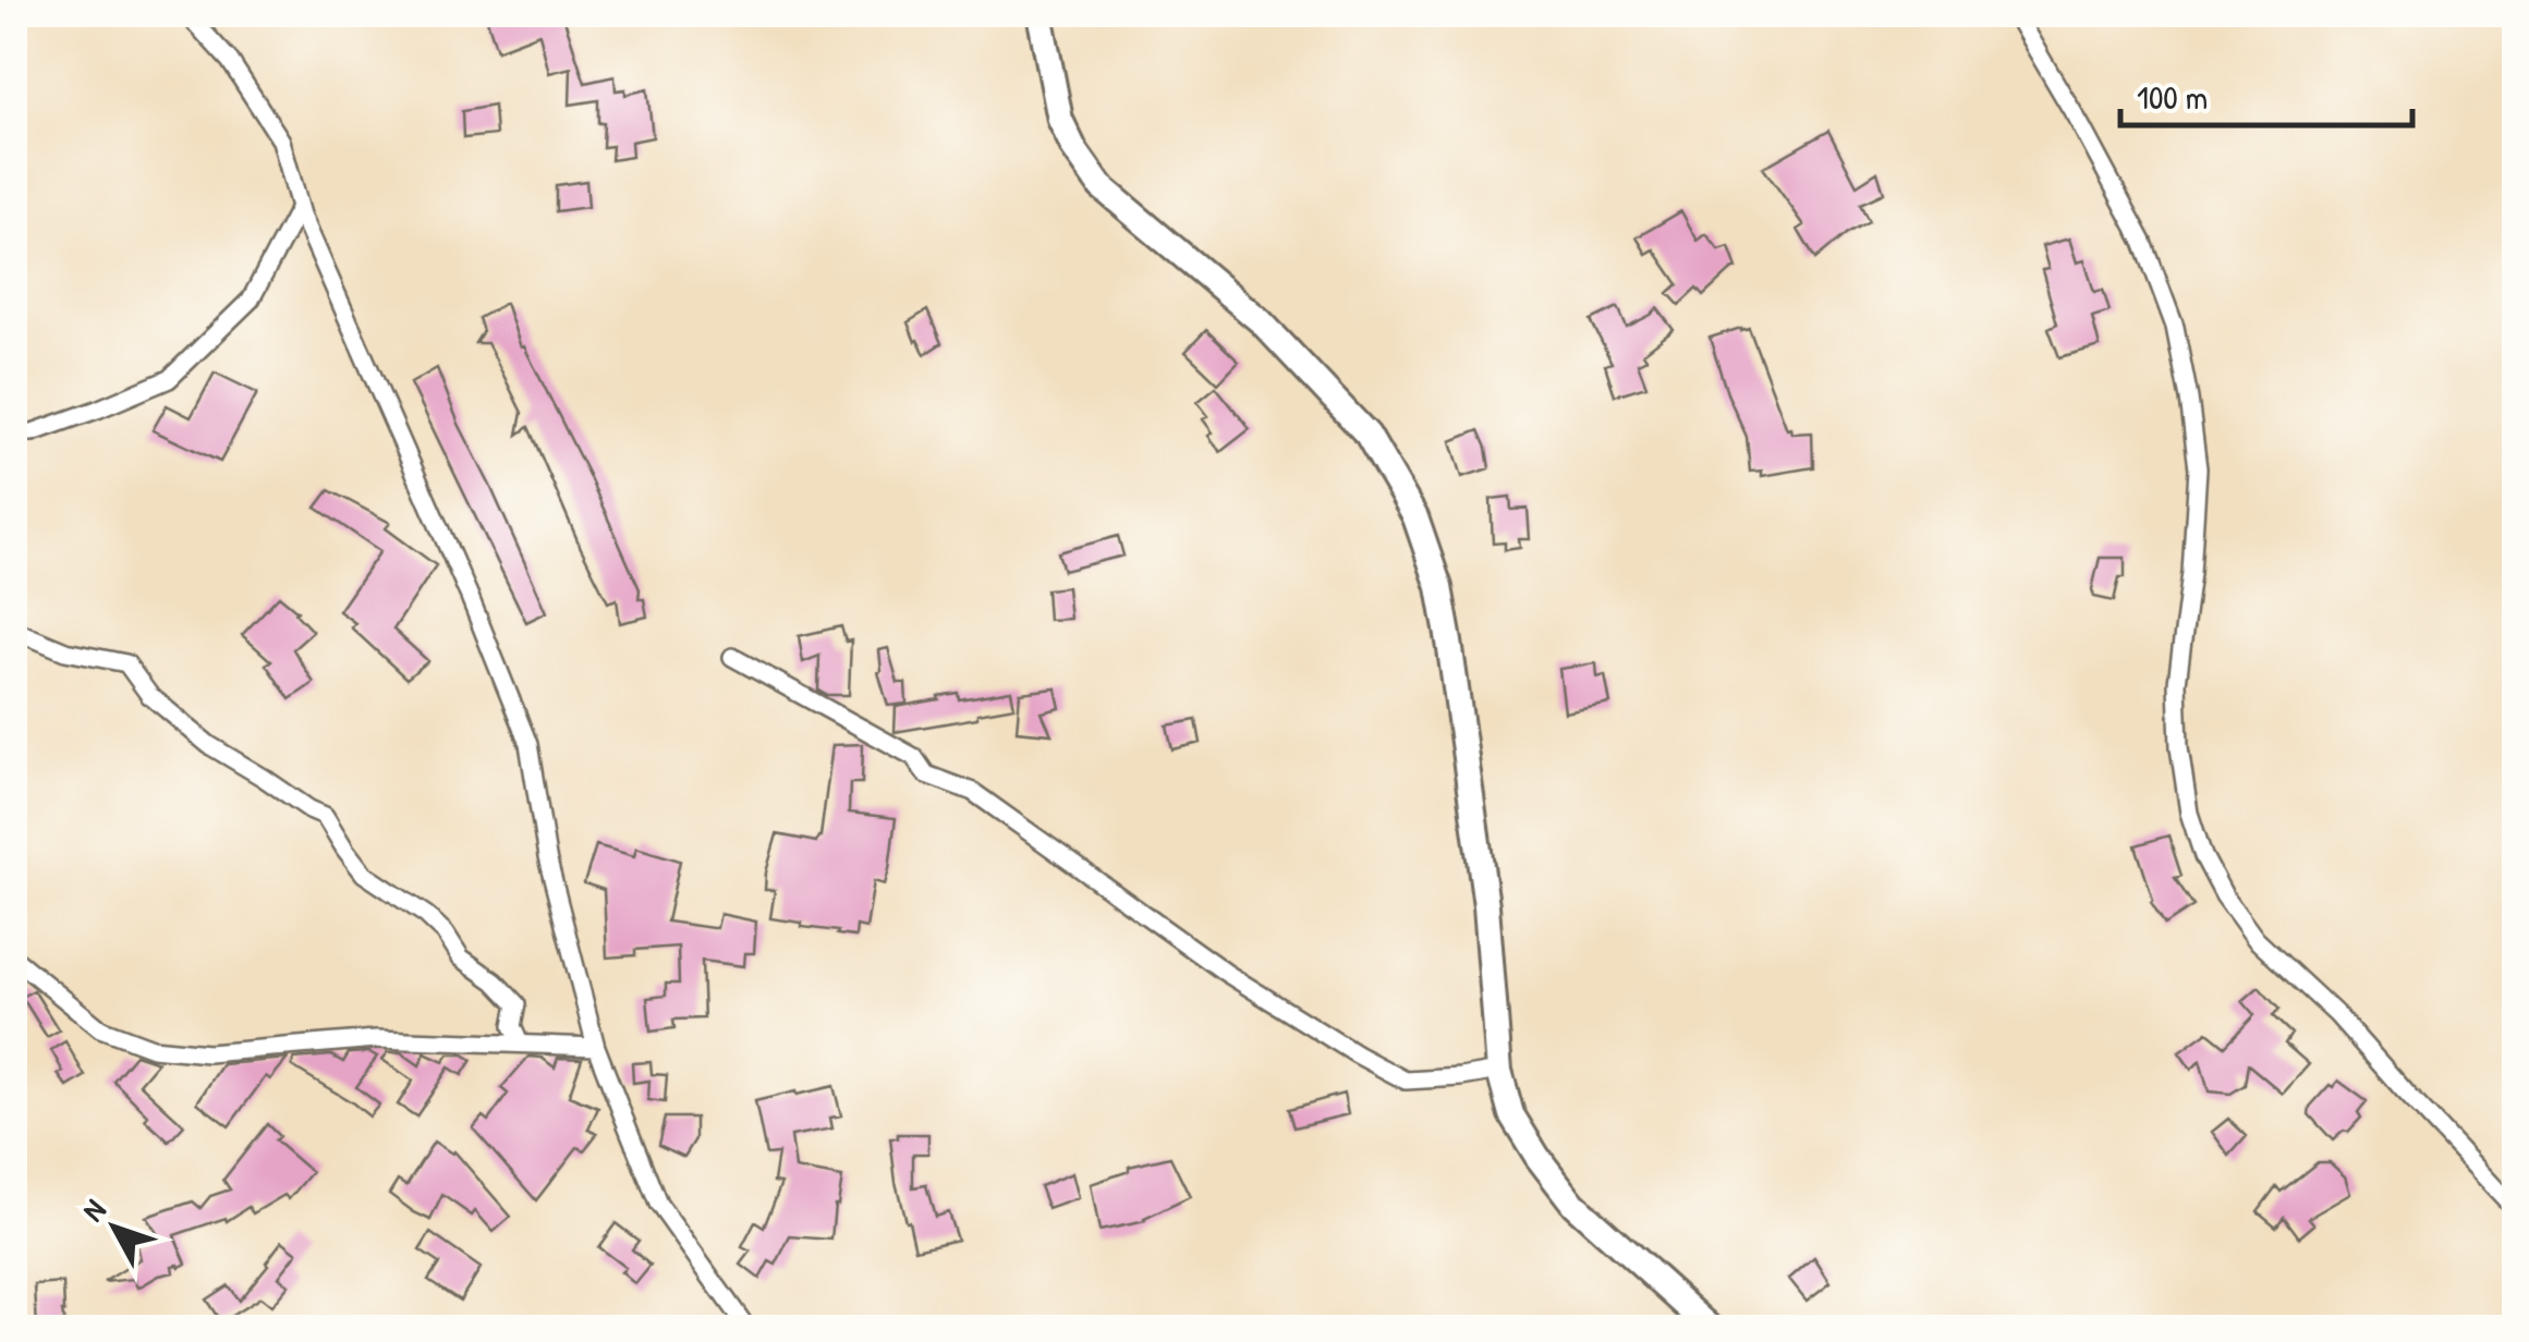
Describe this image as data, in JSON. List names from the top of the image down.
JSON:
{
  "scale_bar": "100 m",
  "north": "top left"
}
